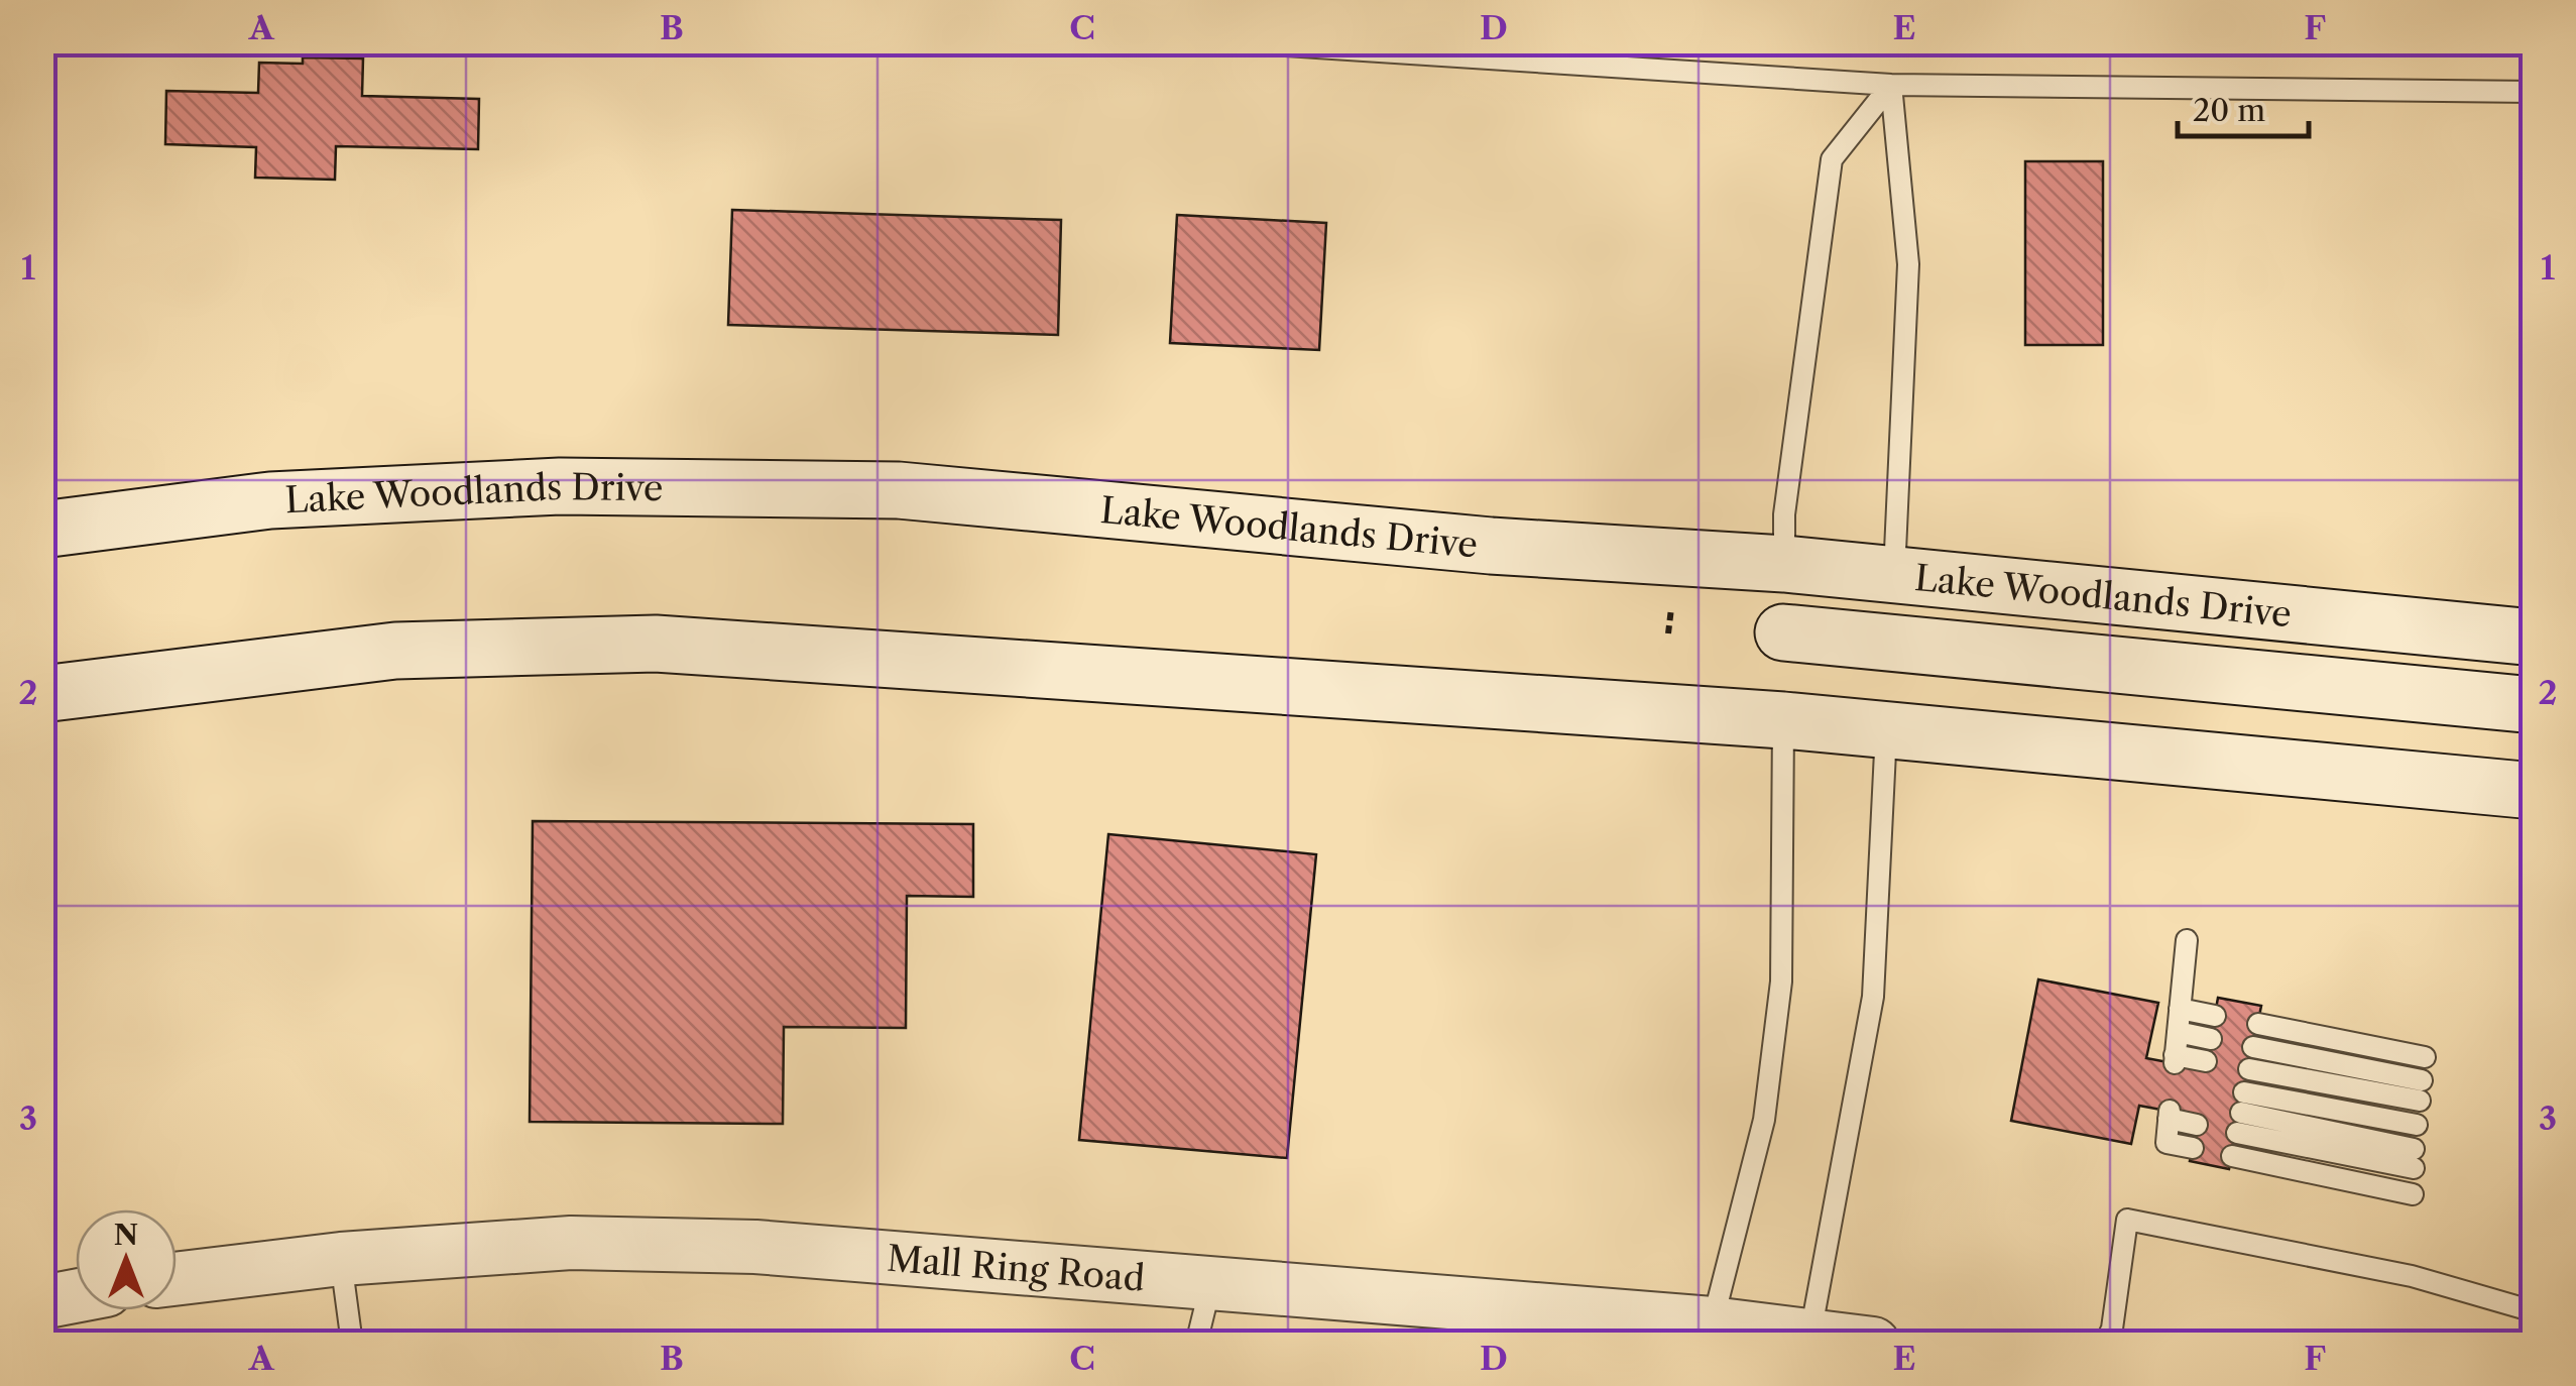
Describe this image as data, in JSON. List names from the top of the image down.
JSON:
{
  "streets": {
    "main road": ["Lake Woodlands Drive"],
    "street": ["Mall Ring Road"]
  },
  "scale_bar": "20 m",
  "north": "top",
  "grid": {
    "columns": [
      "A",
      "B",
      "C",
      "D",
      "E",
      "F"
    ],
    "rows": ["1", "2", "3"]
  }
}
